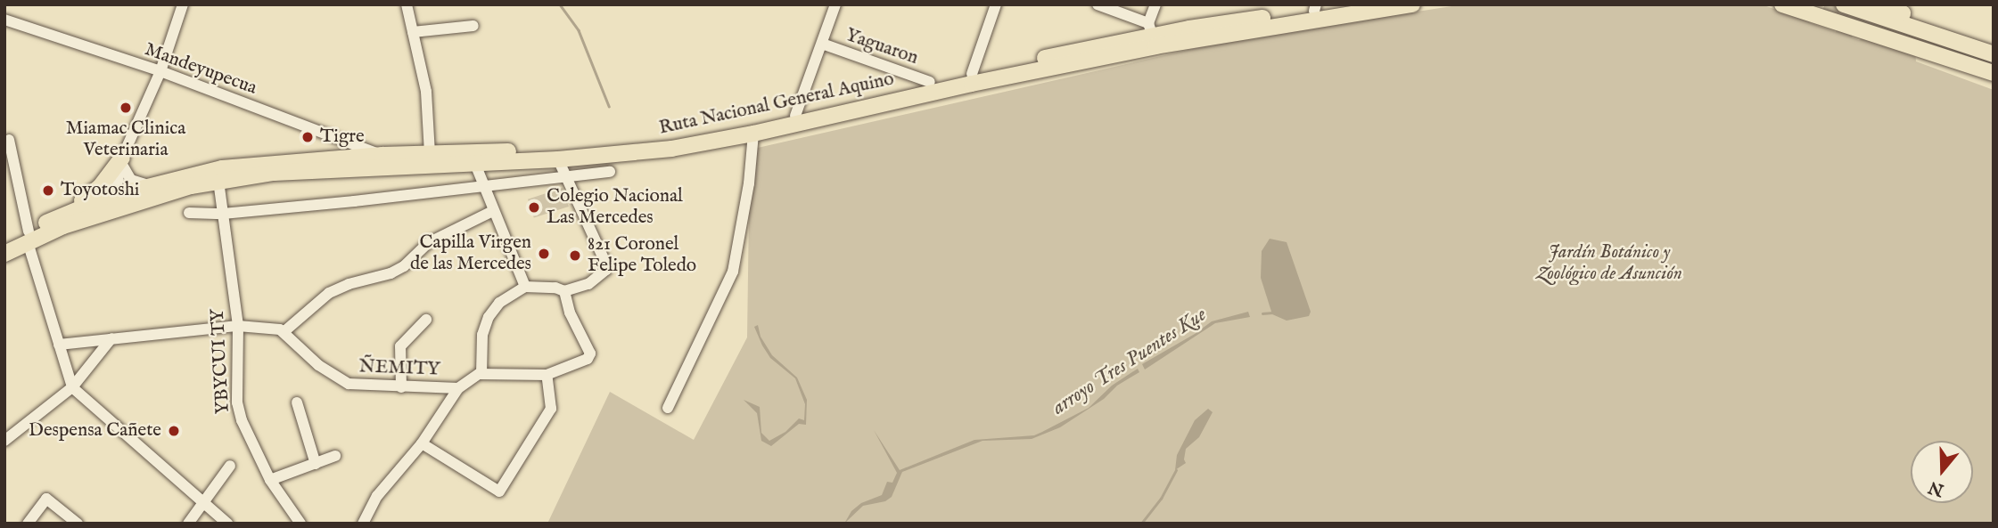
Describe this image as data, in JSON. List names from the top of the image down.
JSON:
{
  "streets": {
    "highway": ["Ruta Nacional General Aquino"],
    "street": [
      "Yaguaron",
      "Mandeyupecua",
      "YBYCUI TY",
      "ÑEMITY"
    ]
  },
  "crossings": [
    ["Yaguaron", "Ruta Nacional General Aquino"],
    ["Mandeyupecua", "Ruta Nacional General Aquino"],
    ["Ruta Nacional General Aquino", "YBYCUI TY"]
  ],
  "water": ["arroyo Tres Puentes Kue"],
  "parks": ["Jardín Botánico y Zoológico de Asunción"],
  "places": [
    "Miamac Clinica Veterinaria",
    "Tigre",
    "Toyotoshi",
    "Colegio Nacional Las Mercedes",
    "Capilla Virgen de las Mercedes",
    "821 Coronel Felipe Toledo",
    "Despensa Cañete"
  ],
  "north": "bottom"
}
